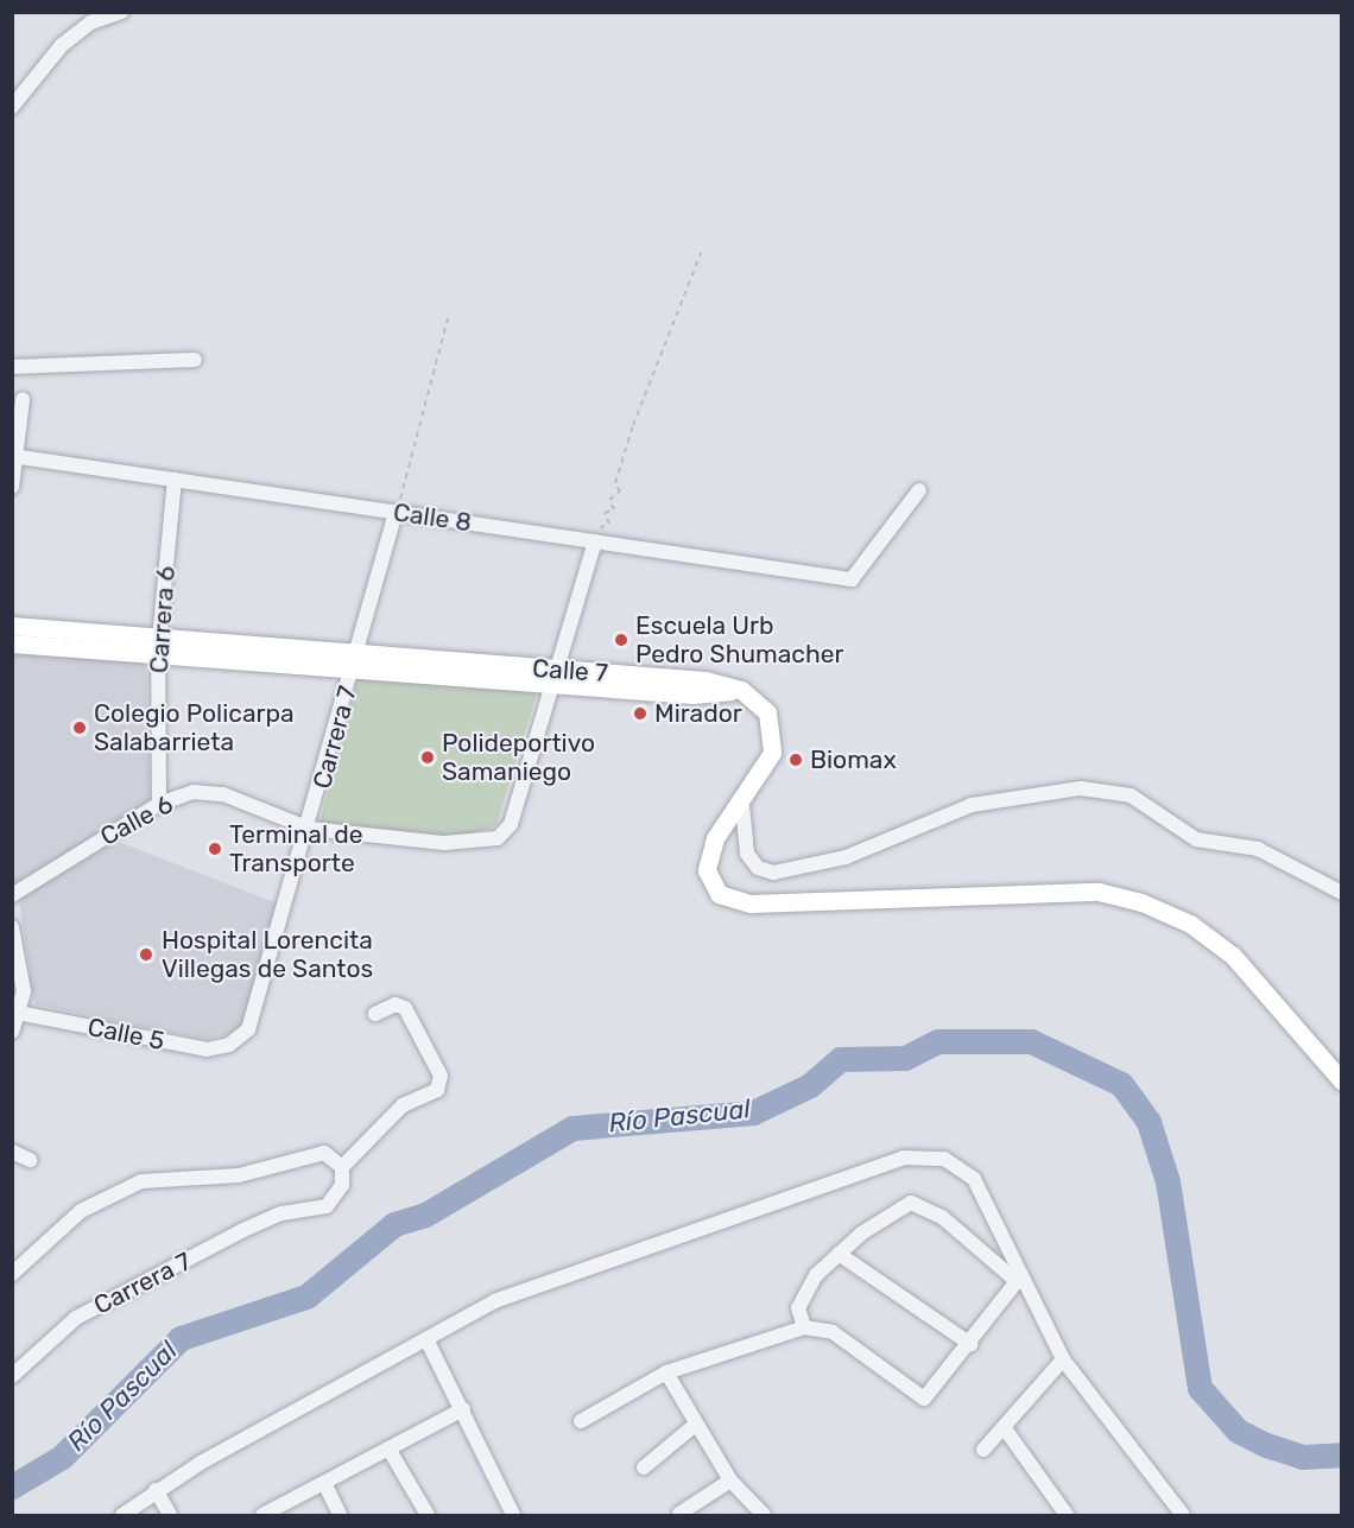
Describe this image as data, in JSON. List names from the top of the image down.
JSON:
{
  "streets": {
    "main road": ["Calle 7"],
    "street": [
      "Calle 8",
      "Carrera 6",
      "Carrera 7",
      "Calle 6",
      "Calle 5"
    ]
  },
  "crossings": [
    ["Calle 8", "Carrera 6"],
    ["Calle 8", "Carrera 7"],
    ["Calle 8", "Calle 6"],
    ["Carrera 6", "Calle 7"],
    ["Carrera 6", "Calle 6"],
    ["Calle 7", "Carrera 7"],
    ["Calle 7", "Calle 6"],
    ["Carrera 7", "Calle 6"],
    ["Carrera 7", "Calle 5"]
  ],
  "water": ["Río Pascual"],
  "places": [
    "Escuela Urb Pedro Shumacher",
    "Mirador",
    "Colegio Policarpa Salabarrieta",
    "Polideportivo Samaniego",
    "Biomax",
    "Terminal de Transporte",
    "Hospital Lorencita Villegas de Santos"
  ]
}
